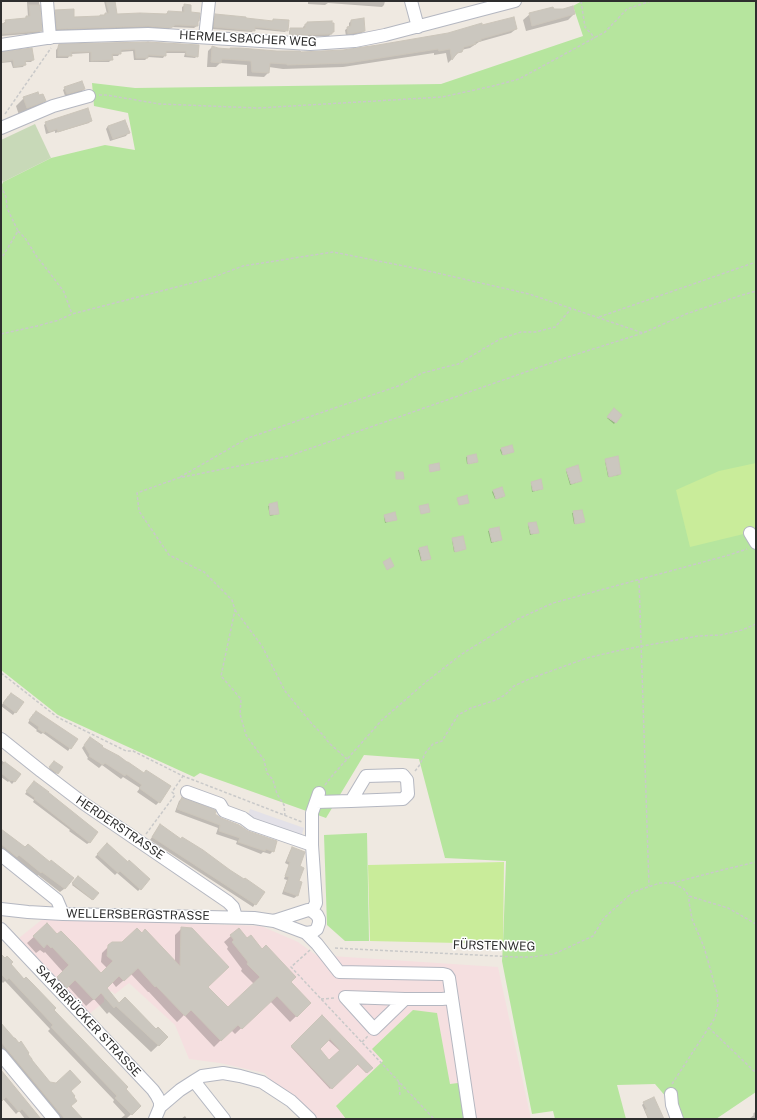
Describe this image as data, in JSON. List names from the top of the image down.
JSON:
{
  "streets": {
    "street": [
      "HERMELSBACHER WEG",
      "HERDERSTRASSE",
      "WELLERSBERGSTRASSE",
      "SAARBRÜCKER STRASSE"
    ],
    "path": ["FÜRSTENWEG"]
  },
  "crossings": [
    ["HERDERSTRASSE", "WELLERSBERGSTRASSE"]
  ]
}
